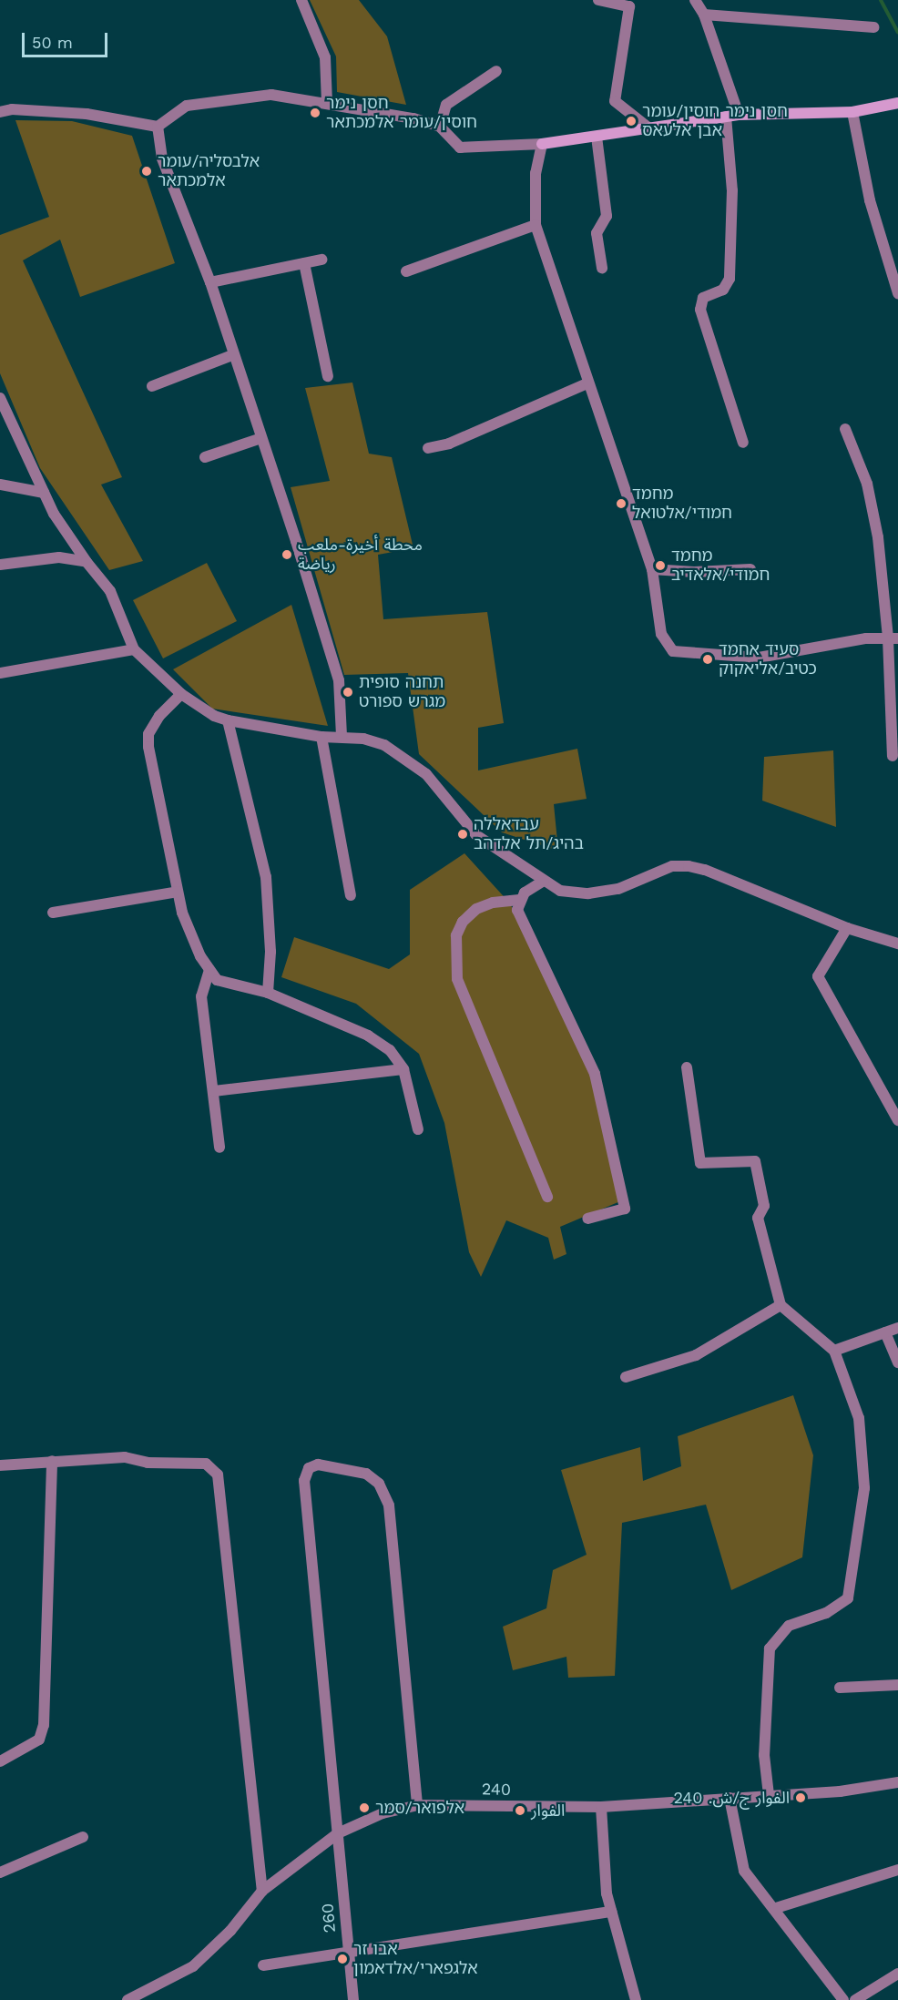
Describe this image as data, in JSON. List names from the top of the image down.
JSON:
{
  "streets": {
    "street": ["240", "260"]
  },
  "crossings": [
    ["240", "260"]
  ],
  "places": [
    "חסן נימר חוסין/עומר אלמכתאר",
    "חסן נימר חוסין/עומר אבן אלעאס",
    "אלבסליה/עומר אלמכתאר",
    "מחמד חמודי/אלטואל",
    "محطة أخيرة-ملعب رياضة",
    "מחמד חמודי/אלאדיב",
    "סעיד אחמד כטיב/אליאקוק",
    "תחנה סופית מגרש ספורט",
    "עבדאללה בהיג/תל אלדהב",
    "الفوار ج/ش. 240",
    "אלפואר/סמר",
    "الفوار",
    "אבו זר אלגפארי/אלדאמון"
  ],
  "scale_bar": "50 m"
}
